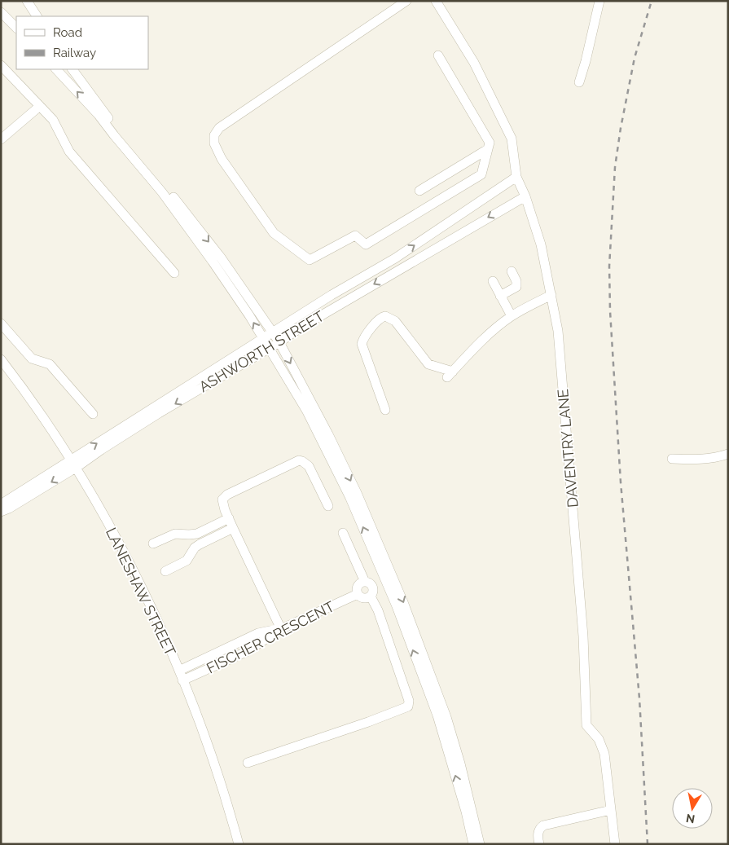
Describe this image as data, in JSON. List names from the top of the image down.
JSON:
{
  "streets": {
    "street": [
      "ASHWORTH STREET",
      "DAVENTRY LANE",
      "LANESHAW STREET",
      "FISCHER CRESCENT"
    ]
  },
  "crossings": [
    ["ASHWORTH STREET", "DAVENTRY LANE"],
    ["ASHWORTH STREET", "LANESHAW STREET"],
    ["LANESHAW STREET", "FISCHER CRESCENT"]
  ],
  "legend": ["Road", "Railway"],
  "north": "bottom"
}
